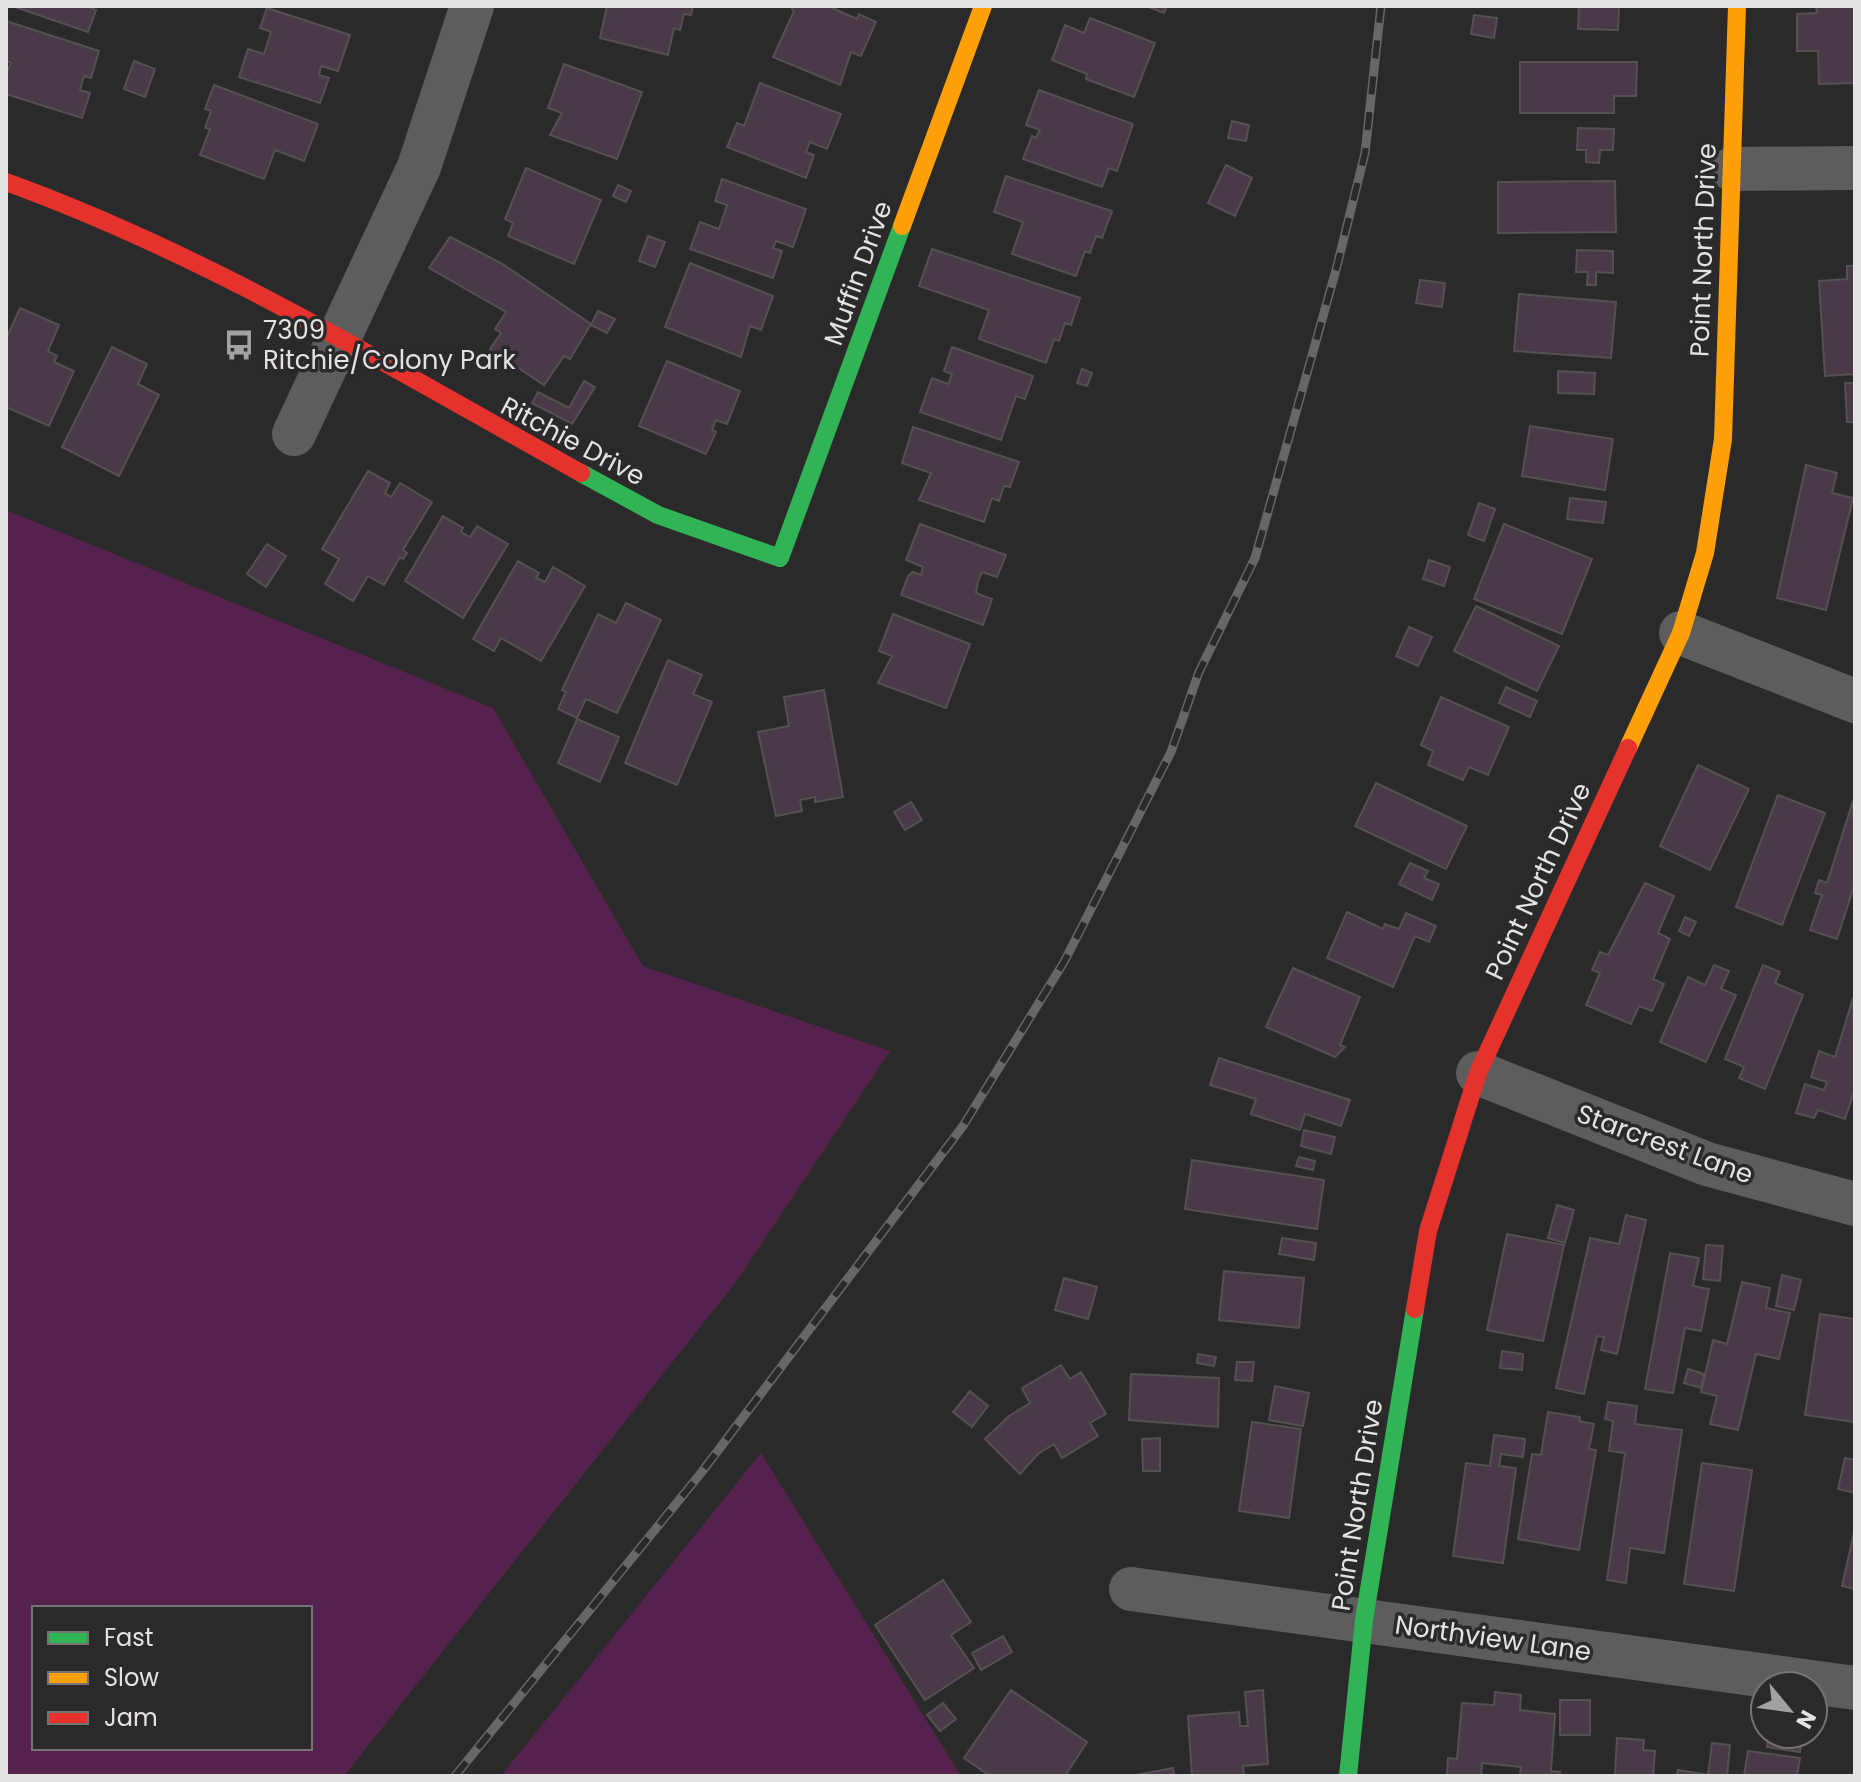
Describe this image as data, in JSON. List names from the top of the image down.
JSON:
{
  "streets": {
    "street": [
      "Point North Drive",
      "Muffin Drive",
      "Ritchie Drive",
      "Starcrest Lane",
      "Northview Lane"
    ]
  },
  "crossings": [
    ["Point North Drive", "Starcrest Lane"],
    ["Point North Drive", "Northview Lane"],
    ["Muffin Drive", "Ritchie Drive"]
  ],
  "places": {
    "bus stop": ["7309 Ritchie/Colony Park"]
  },
  "legend": ["Fast", "Slow", "Jam"],
  "north": "bottom right"
}
